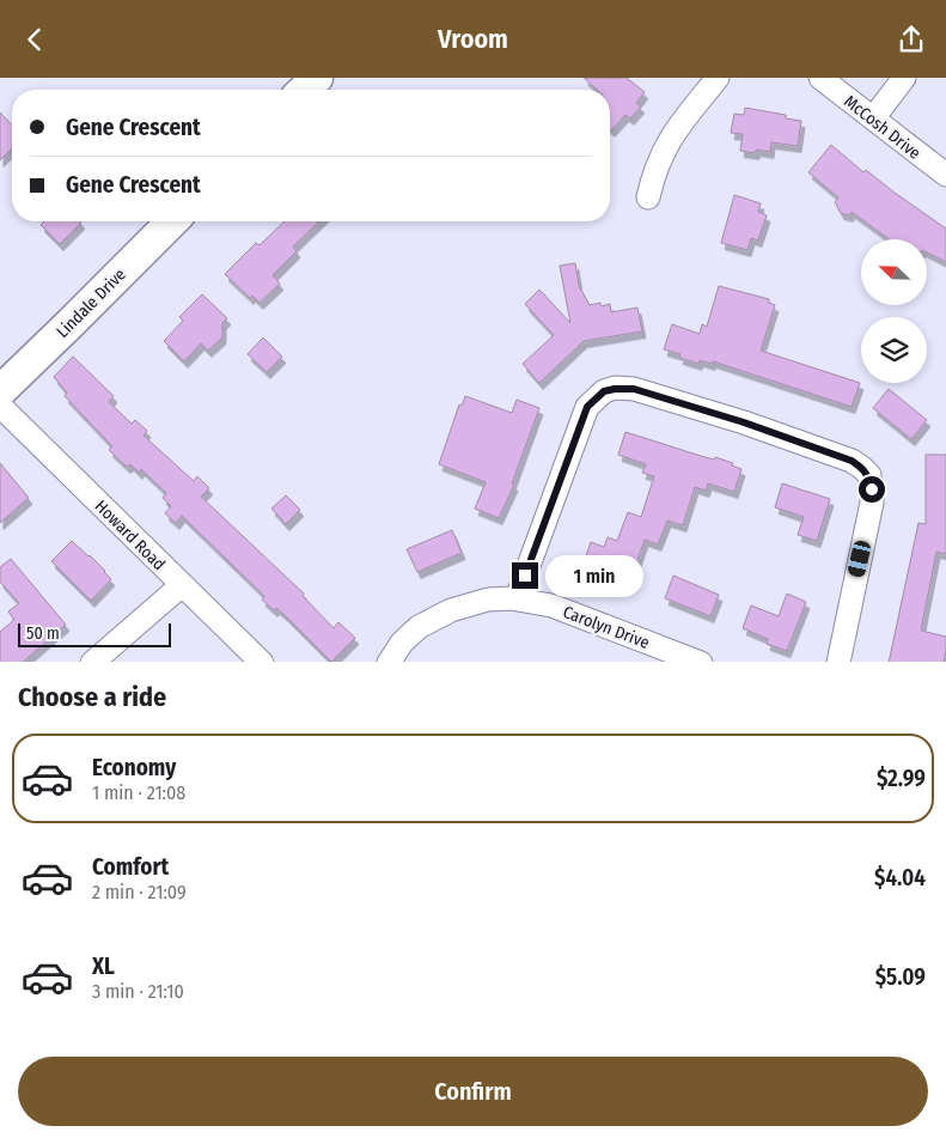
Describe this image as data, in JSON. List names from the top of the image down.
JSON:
{
  "streets": {
    "street": [
      "McCosh Drive",
      "Lindale Drive",
      "Howard Road",
      "Carolyn Drive"
    ]
  },
  "scale_bar": "50 m",
  "north": "top left",
  "page": {
    "header": "Vroom",
    "banner": ["Gene Crescent", "Gene Crescent"],
    "bubble": "1 min",
    "scale": "50 m",
    "heading": "Choose a ride",
    "list": [
      {
        "name": "Economy",
        "note": "1 min · 21:08",
        "value": "$2.99"
      },
      {
        "name": "Comfort",
        "note": "2 min · 21:09",
        "value": "$4.04"
      },
      {
        "name": "XL",
        "note": "3 min · 21:10",
        "value": "$5.09"
      }
    ],
    "buttons": "Confirm"
  }
}
